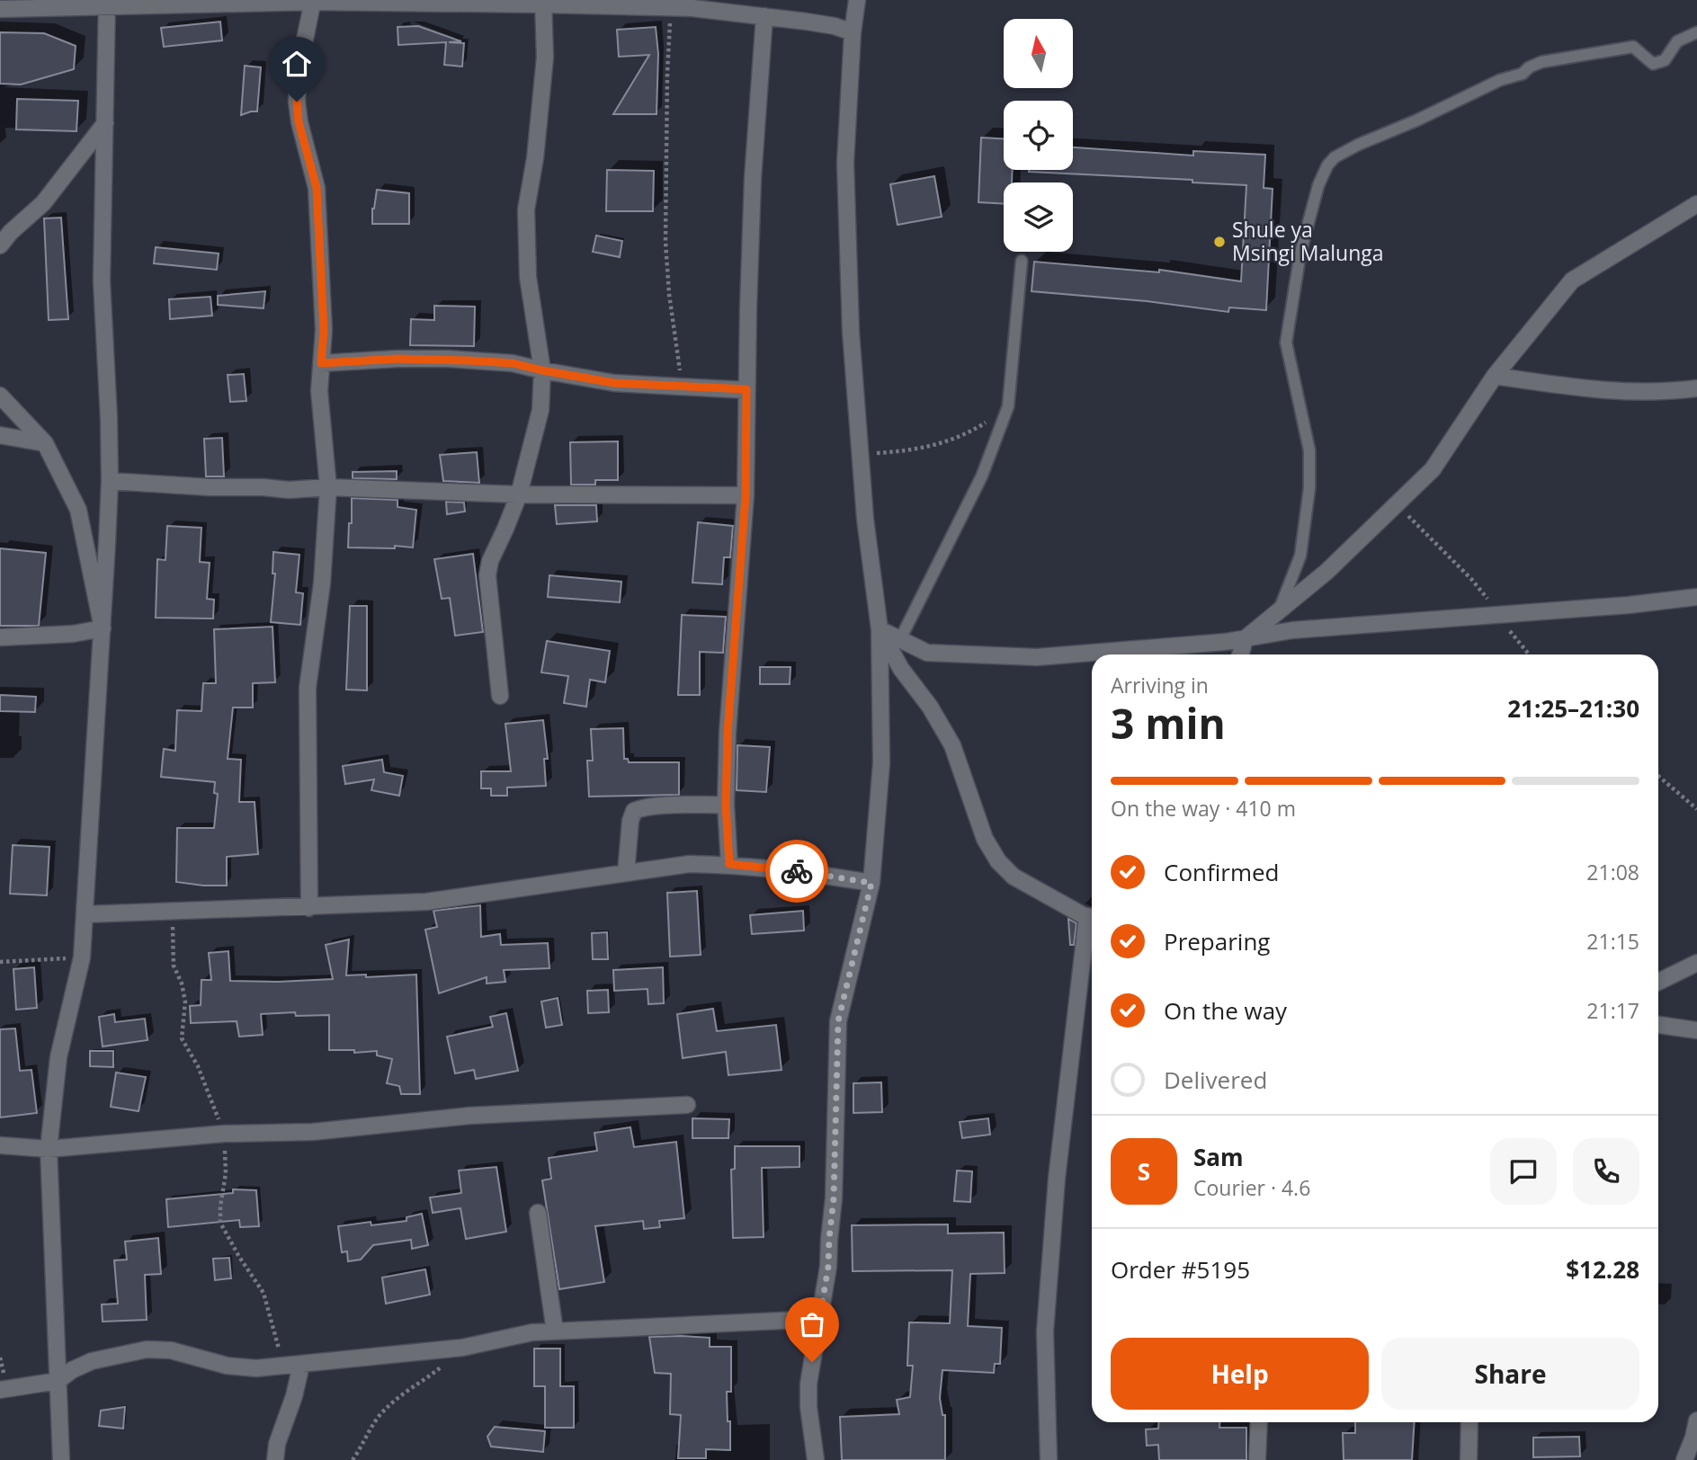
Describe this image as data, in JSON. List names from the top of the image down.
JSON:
{
  "places": ["Shule ya Msingi Malunga"],
  "north": "top",
  "page": {
    "heading": ["3 min", "Arriving in", "21:25–21:30"],
    "panel": [
      "Sam",
      "Courier · 4.6",
      "Order #5195",
      "$12.28"
    ],
    "bar": "On the way · 410 m",
    "list": [
      ["Confirmed", "21:08"],
      ["Preparing", "21:15"],
      ["On the way", "21:17"],
      "Delivered"
    ],
    "round": "S",
    "buttons": ["Help", "Share"]
  }
}
